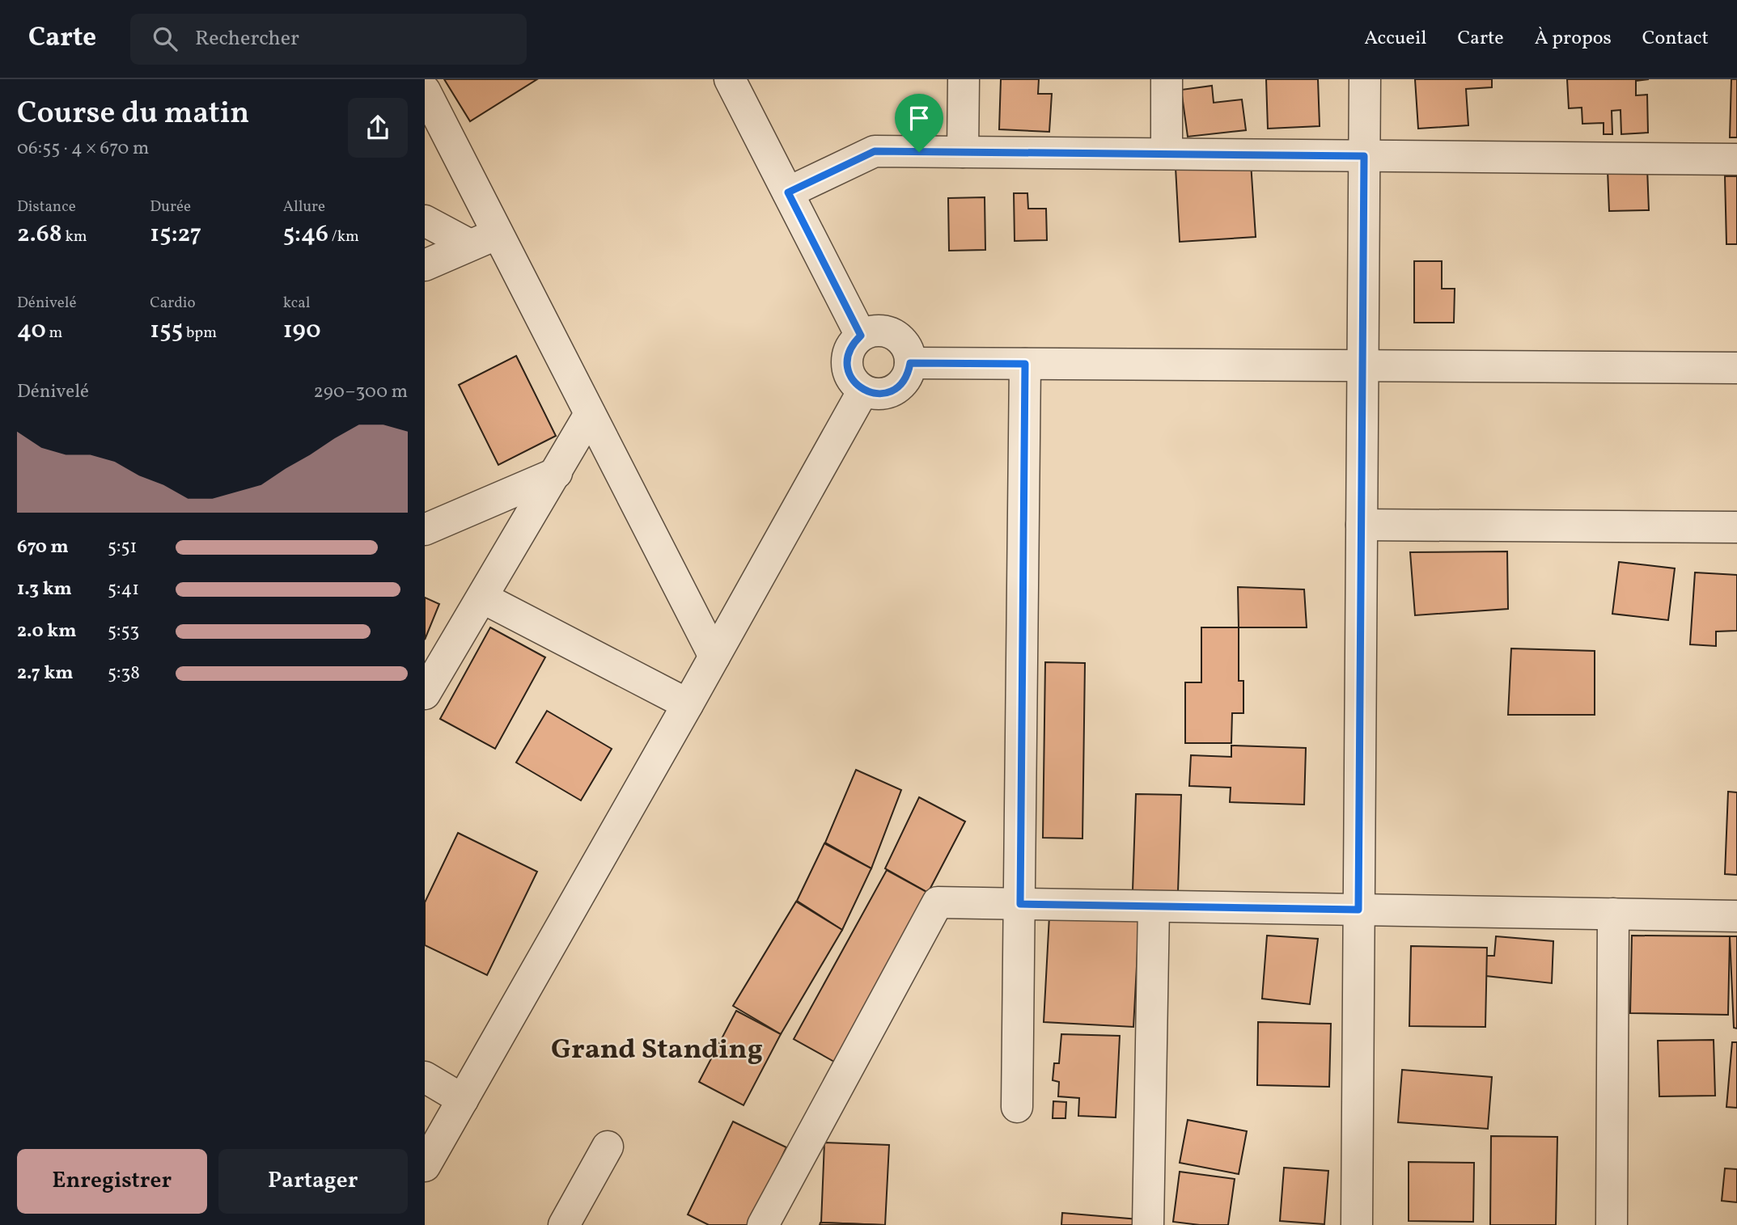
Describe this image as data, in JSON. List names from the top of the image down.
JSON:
{
  "districts": ["Grand Standing"],
  "page": {
    "header": "Carte",
    "search": "Rechercher",
    "nav": [
      "Accueil",
      "Carte",
      "À propos",
      "Contact"
    ],
    "heading": ["Course du matin", "06:55 · 4 × 670 m"],
    "stats": [
      ["Distance", "2.68 km"],
      ["Durée", "15:27"],
      ["Allure", "5:46 /km"],
      ["Dénivelé", "40 m"],
      ["Cardio", "155 bpm"],
      ["kcal", "190"]
    ],
    "chart": ["Dénivelé", "290–300 m"],
    "list": [
      {
        "name": "670 m",
        "note": "5:51"
      },
      {
        "name": "1.3 km",
        "note": "5:41"
      },
      {
        "name": "2.0 km",
        "note": "5:53"
      },
      {
        "name": "2.7 km",
        "note": "5:38"
      }
    ],
    "buttons": ["Enregistrer", "Partager"]
  }
}
